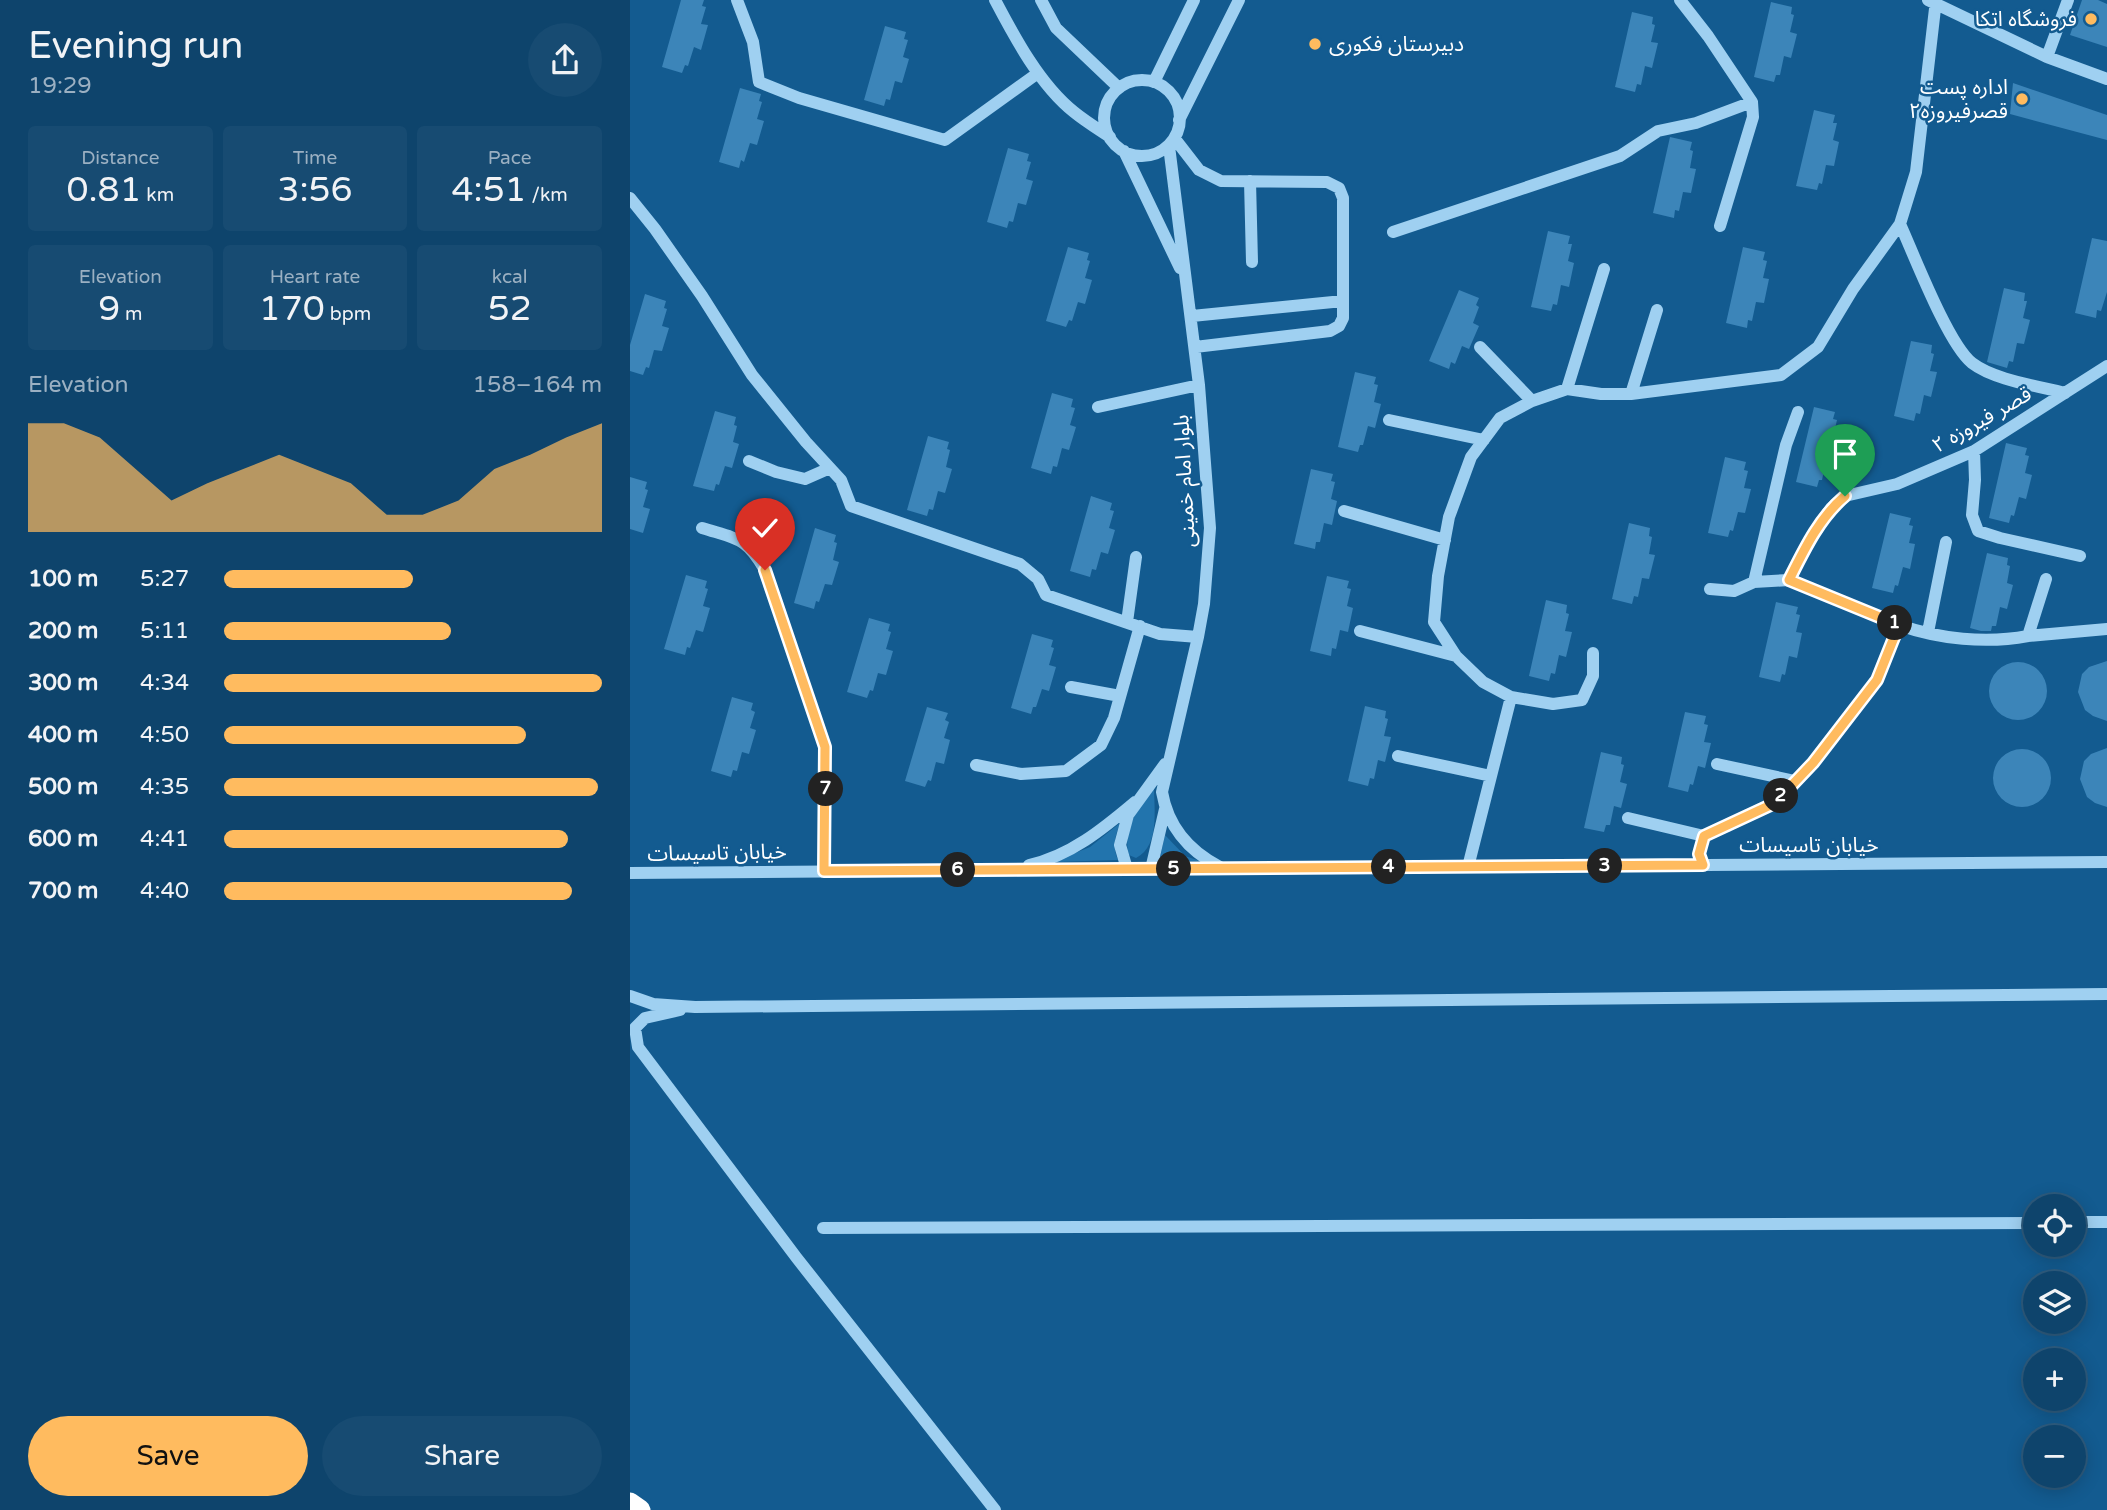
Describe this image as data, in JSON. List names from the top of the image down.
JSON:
{
  "streets": {
    "street": ["قصر فیروزه ۲", "بلوار امام خمینی", "خیابان تاسیسات"]
  },
  "crossings": [
    ["بلوار امام خمینی", "خیابان تاسیسات"]
  ],
  "places": ["فروشگاه اتکا", "دبیرستان فکوری", "اداره پست قصرفیروزه۲"],
  "page": {
    "heading": ["Evening run", "19:29"],
    "stats": [
      ["Distance", "0.81 km"],
      ["Time", "3:56"],
      ["Pace", "4:51 /km"],
      ["Elevation", "9 m"],
      ["Heart rate", "170 bpm"],
      ["kcal", "52"]
    ],
    "chart": ["Elevation", "158–164 m"],
    "list": [
      {
        "name": "100 m",
        "note": "5:27"
      },
      {
        "name": "200 m",
        "note": "5:11"
      },
      {
        "name": "300 m",
        "note": "4:34"
      },
      {
        "name": "400 m",
        "note": "4:50"
      },
      {
        "name": "500 m",
        "note": "4:35"
      },
      {
        "name": "600 m",
        "note": "4:41"
      },
      {
        "name": "700 m",
        "note": "4:40"
      }
    ],
    "pins": [
      "1",
      "7",
      "2",
      "3",
      "4",
      "5",
      "6"
    ],
    "map_buttons": ["+", "−"],
    "buttons": ["Save", "Share"]
  }
}
